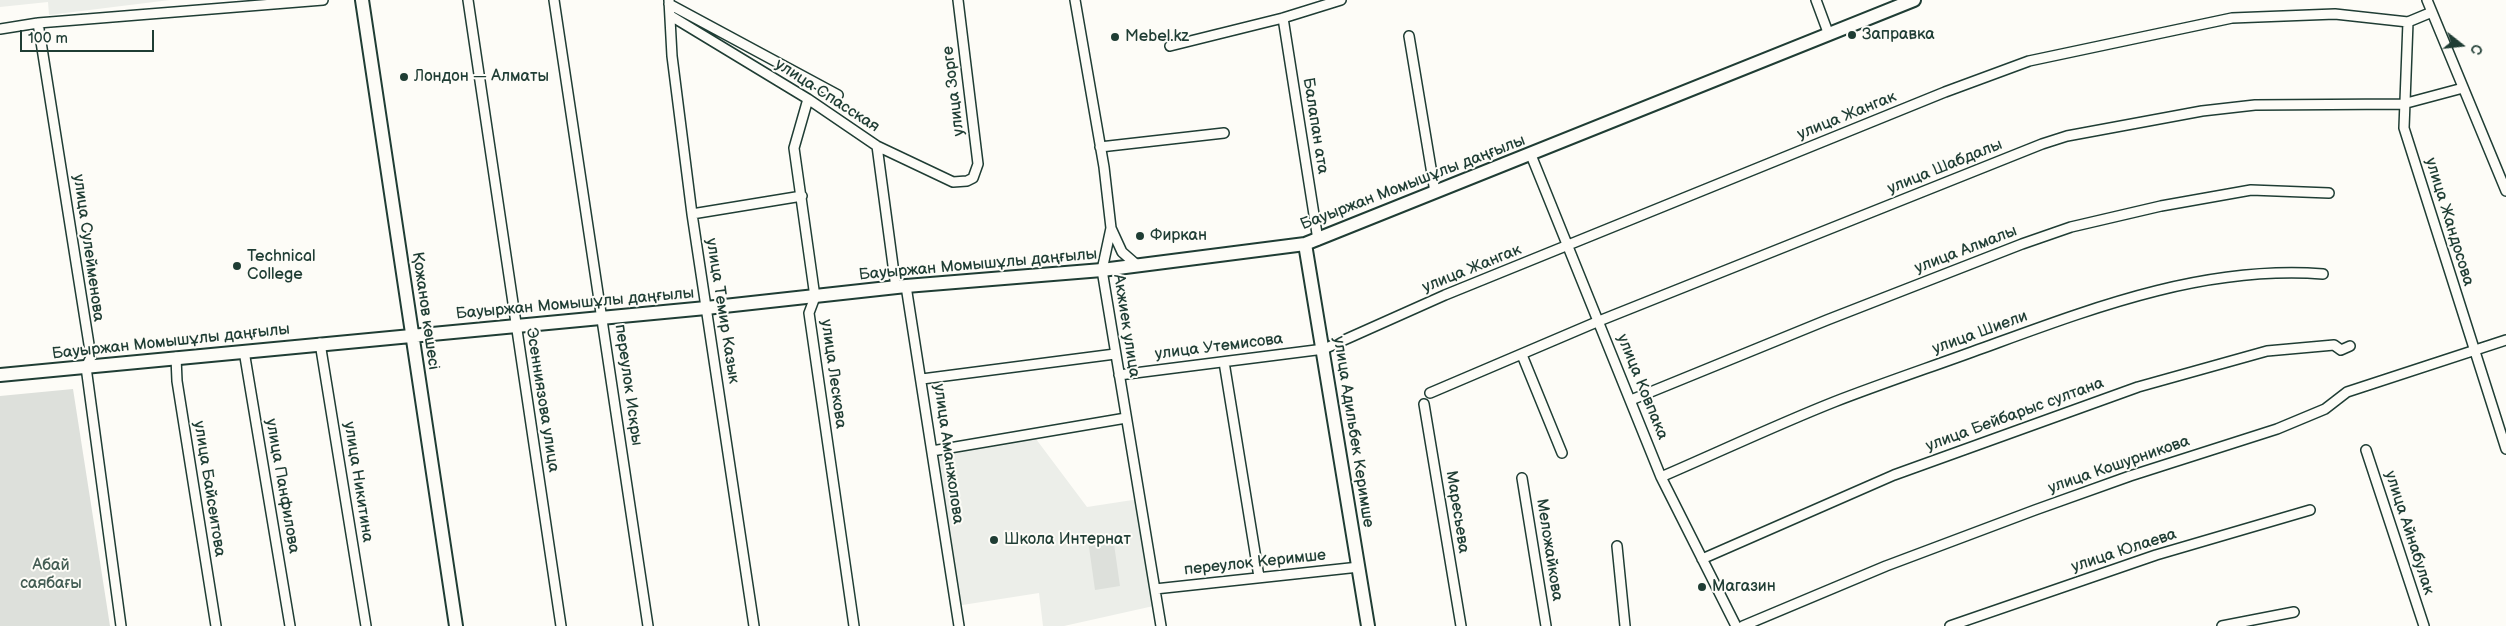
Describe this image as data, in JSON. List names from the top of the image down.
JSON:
{
  "streets": {
    "main road": ["Бауыржан Момышұлы даңғылы", "Қожанов көшесі", "улица Адильбек Керимше"],
    "street": [
      "улица Зорге",
      "улица Спасская",
      "улица Жангак",
      "Балапан ата",
      "улица Шабдалы",
      "улица Жандосова",
      "улица Сулейменова",
      "улица Алмалы",
      "улица Темир Казык",
      "Акжиек улица",
      "улица Шиели",
      "улица Утемисова",
      "улица Лескова",
      "переулок Искры",
      "улица Ковпака",
      "Эсенниязова улица",
      "улица Бейбарыс султана",
      "улица Аманжолова",
      "улица Кошурникова",
      "улица Никитина",
      "улица Панфилова",
      "улица Байсеитова",
      "Маресьева",
      "улица Айнабулак",
      "Меложайкова",
      "улица Юлаева",
      "переулок Керимше"
    ]
  },
  "crossings": [
    ["улица Зорге", "улица Спасская"],
    ["улица Спасская", "улица Темир Казык"],
    ["улица Спасская", "улица Лескова"],
    ["улица Спасская", "улица Аманжолова"],
    ["улица Жангак", "улица Жандосова"],
    ["улица Жангак", "улица Утемисова"],
    ["улица Жангак", "улица Ковпака"],
    ["улица Жангак", "улица Адильбек Керимше"],
    ["Балапан ата", "Бауыржан Момышұлы даңғылы"],
    ["улица Шабдалы", "улица Жандосова"],
    ["улица Шабдалы", "улица Ковпака"],
    ["Бауыржан Момышұлы даңғылы", "улица Сулейменова"],
    ["Бауыржан Момышұлы даңғылы", "Қожанов көшесі"],
    ["Бауыржан Момышұлы даңғылы", "улица Темир Казык"],
    ["Бауыржан Момышұлы даңғылы", "Акжиек улица"],
    ["Бауыржан Момышұлы даңғылы", "улица Лескова"],
    ["Бауыржан Момышұлы даңғылы", "переулок Искры"],
    ["Бауыржан Момышұлы даңғылы", "улица Ковпака"],
    ["Бауыржан Момышұлы даңғылы", "Эсенниязова улица"],
    ["Бауыржан Момышұлы даңғылы", "улица Адильбек Керимше"],
    ["Бауыржан Момышұлы даңғылы", "улица Аманжолова"],
    ["Бауыржан Момышұлы даңғылы", "улица Никитина"],
    ["Бауыржан Момышұлы даңғылы", "улица Панфилова"],
    ["Бауыржан Момышұлы даңғылы", "улица Байсеитова"],
    ["улица Жандосова", "улица Кошурникова"],
    ["улица Алмалы", "улица Ковпака"],
    ["Акжиек улица", "улица Утемисова"],
    ["Акжиек улица", "переулок Керимше"],
    ["улица Шиели", "улица Ковпака"],
    ["улица Утемисова", "улица Адильбек Керимше"],
    ["улица Ковпака", "улица Бейбарыс султана"],
    ["улица Адильбек Керимше", "переулок Керимше"]
  ],
  "parks": ["Абай саябағы"],
  "places": [
    "Заправка",
    "Mebel.kz",
    "Лондон — Алматы",
    "Фиркан",
    "Technical College",
    "Школа Интернат",
    "Магазин"
  ],
  "scale_bar": "100 m",
  "north": "right"
}
